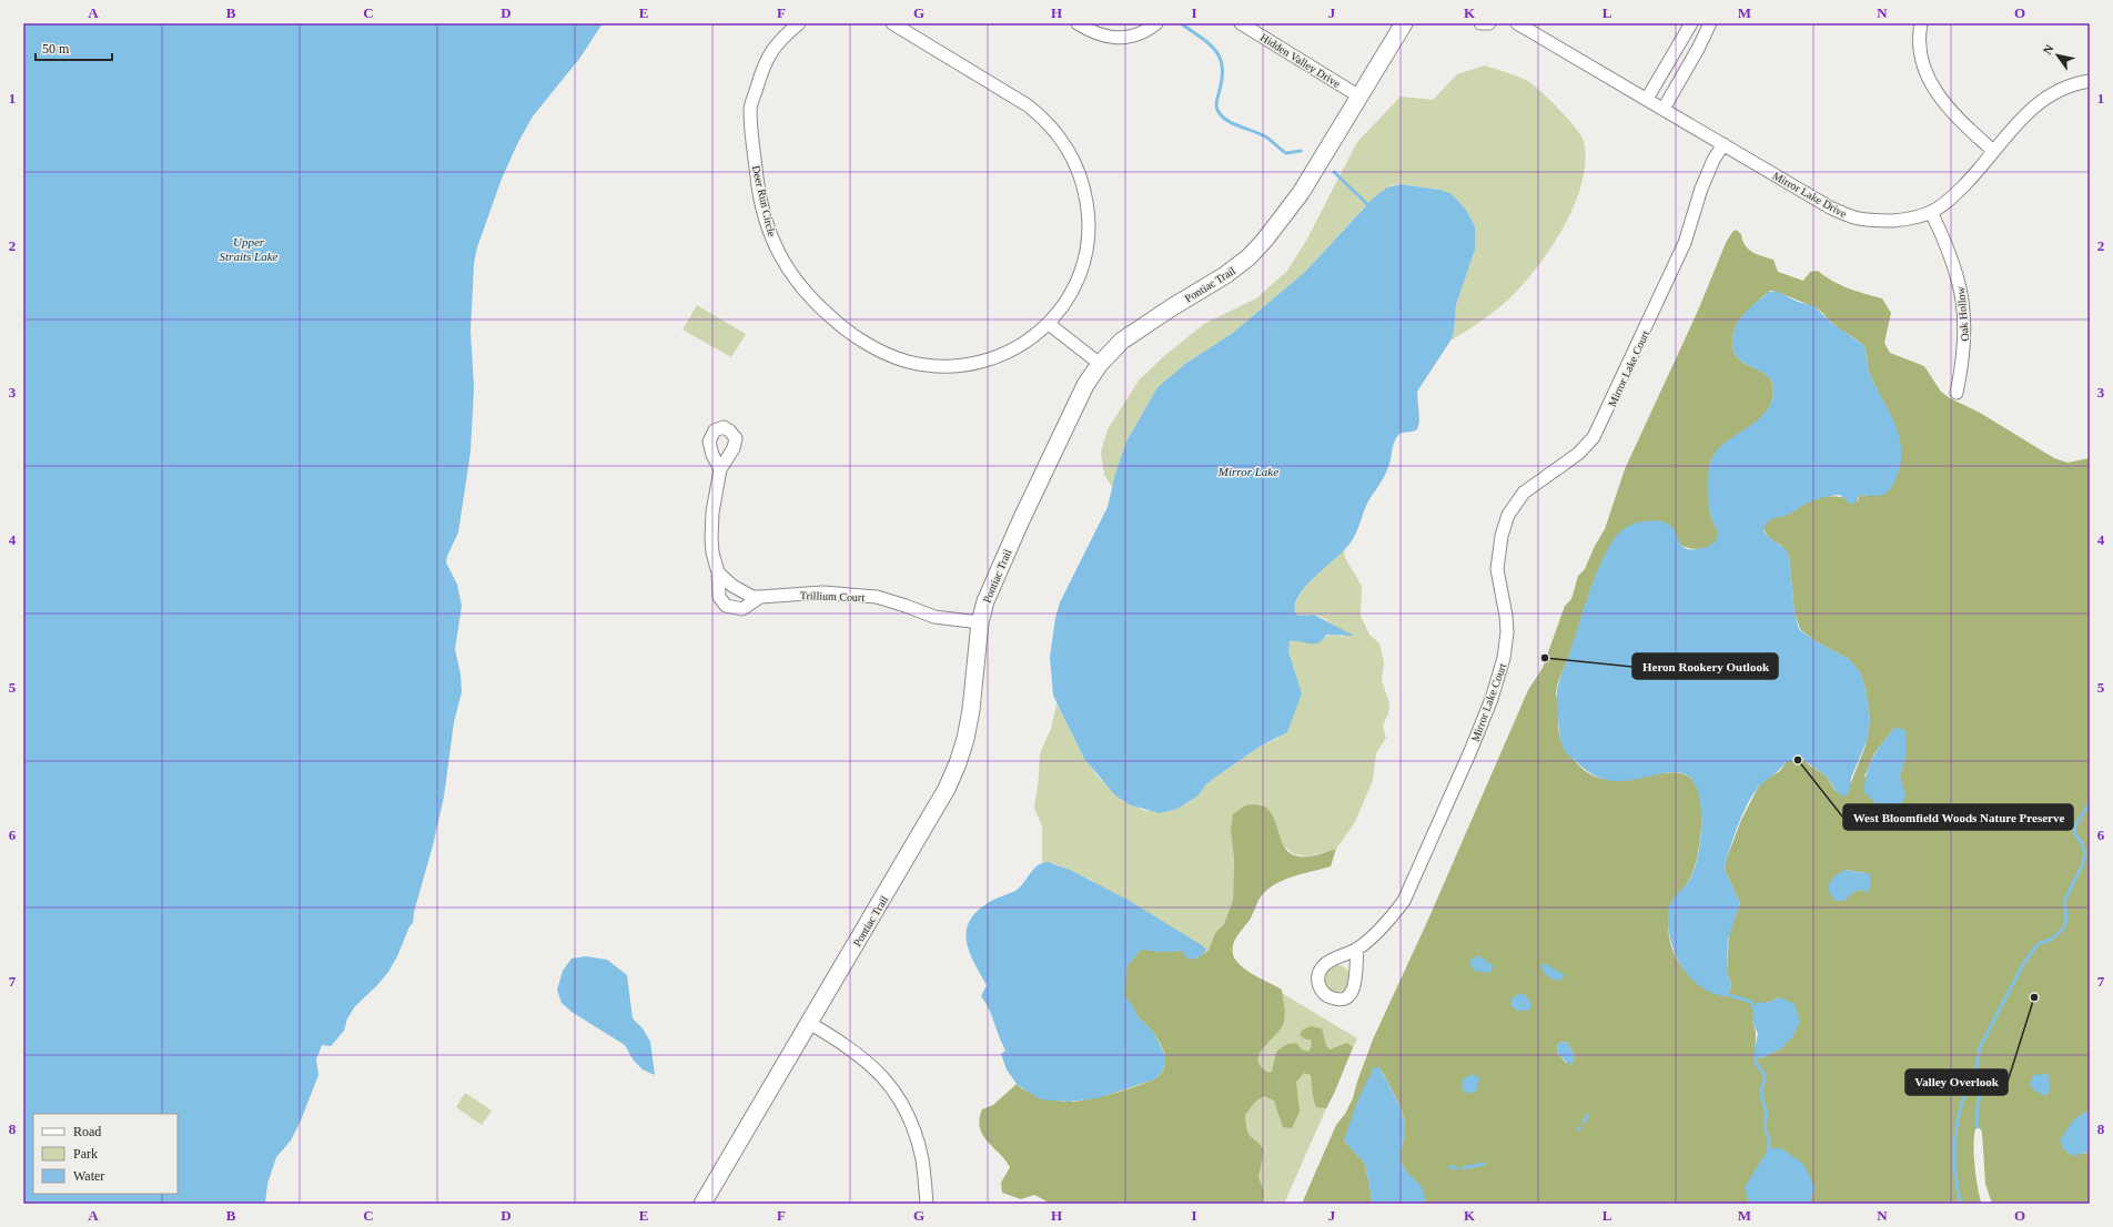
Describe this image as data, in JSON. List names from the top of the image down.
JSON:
{
  "streets": {
    "main road": ["Pontiac Trail"],
    "street": [
      "Hidden Valley Drive",
      "Mirror Lake Drive",
      "Deer Run Circle",
      "Oak Hollow",
      "Mirror Lake Court",
      "Trillium Court"
    ]
  },
  "crossings": [
    ["Hidden Valley Drive", "Pontiac Trail"],
    ["Mirror Lake Drive", "Oak Hollow"],
    ["Mirror Lake Drive", "Mirror Lake Court"],
    ["Pontiac Trail", "Trillium Court"]
  ],
  "water": ["Upper Straits Lake", "Mirror Lake"],
  "places": ["Heron Rookery Outlook", "West Bloomfield Woods Nature Preserve", "Valley Overlook"],
  "legend": ["Road", "Park", "Water"],
  "scale_bar": "50 m",
  "north": "top left",
  "grid": {
    "columns": [
      "A",
      "B",
      "C",
      "D",
      "E",
      "F",
      "G",
      "H",
      "I",
      "J",
      "K",
      "L",
      "M",
      "N",
      "O"
    ],
    "rows": [
      "1",
      "2",
      "3",
      "4",
      "5",
      "6",
      "7",
      "8"
    ]
  }
}
